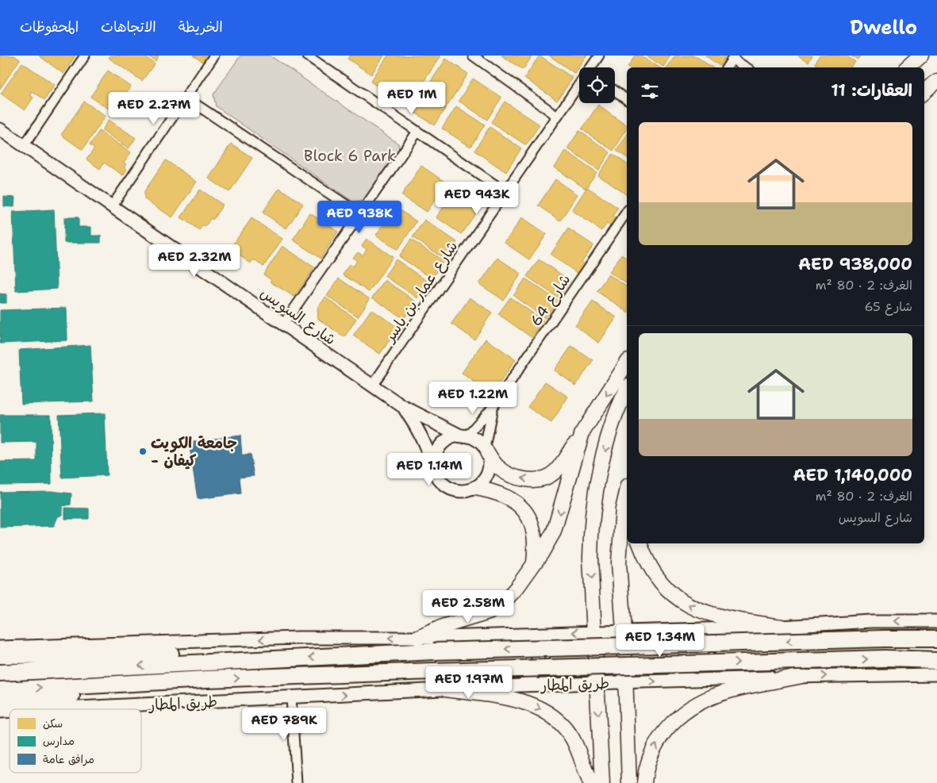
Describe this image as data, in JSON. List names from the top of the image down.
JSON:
{
  "streets": {
    "highway": ["طريق المطار"],
    "main road": ["شارع السويس"],
    "street": ["شارع عمار بن ياسر", "شارع 64"]
  },
  "crossings": [
    ["شارع عمار بن ياسر", "شارع السويس"],
    ["شارع 64", "شارع السويس"]
  ],
  "parks": ["Block 6 Park"],
  "places": ["جامعة الكويت - كيفان"],
  "legend": ["سكن", "مدارس", "مرافق عامة"],
  "page": {
    "header": "Dwello",
    "nav": ["الخريطة", "الاتجاهات", "المحفوظات"],
    "heading": "العقارات: 11",
    "price": [
      "AED 1M",
      "AED 2.27M",
      "AED 943K",
      "AED 938K",
      "AED 2.32M",
      "AED 1.22M",
      "AED 1.14M",
      "AED 2.58M",
      "AED 1.34M",
      "AED 1.97M",
      "AED 789K"
    ],
    "list": [
      {
        "name": "AED 938,000",
        "note": "الغرف: 2 · 80 m² · شارع 65"
      },
      {
        "name": "AED 1,140,000",
        "note": "الغرف: 2 · 80 m² · شارع السويس"
      }
    ]
  }
}
